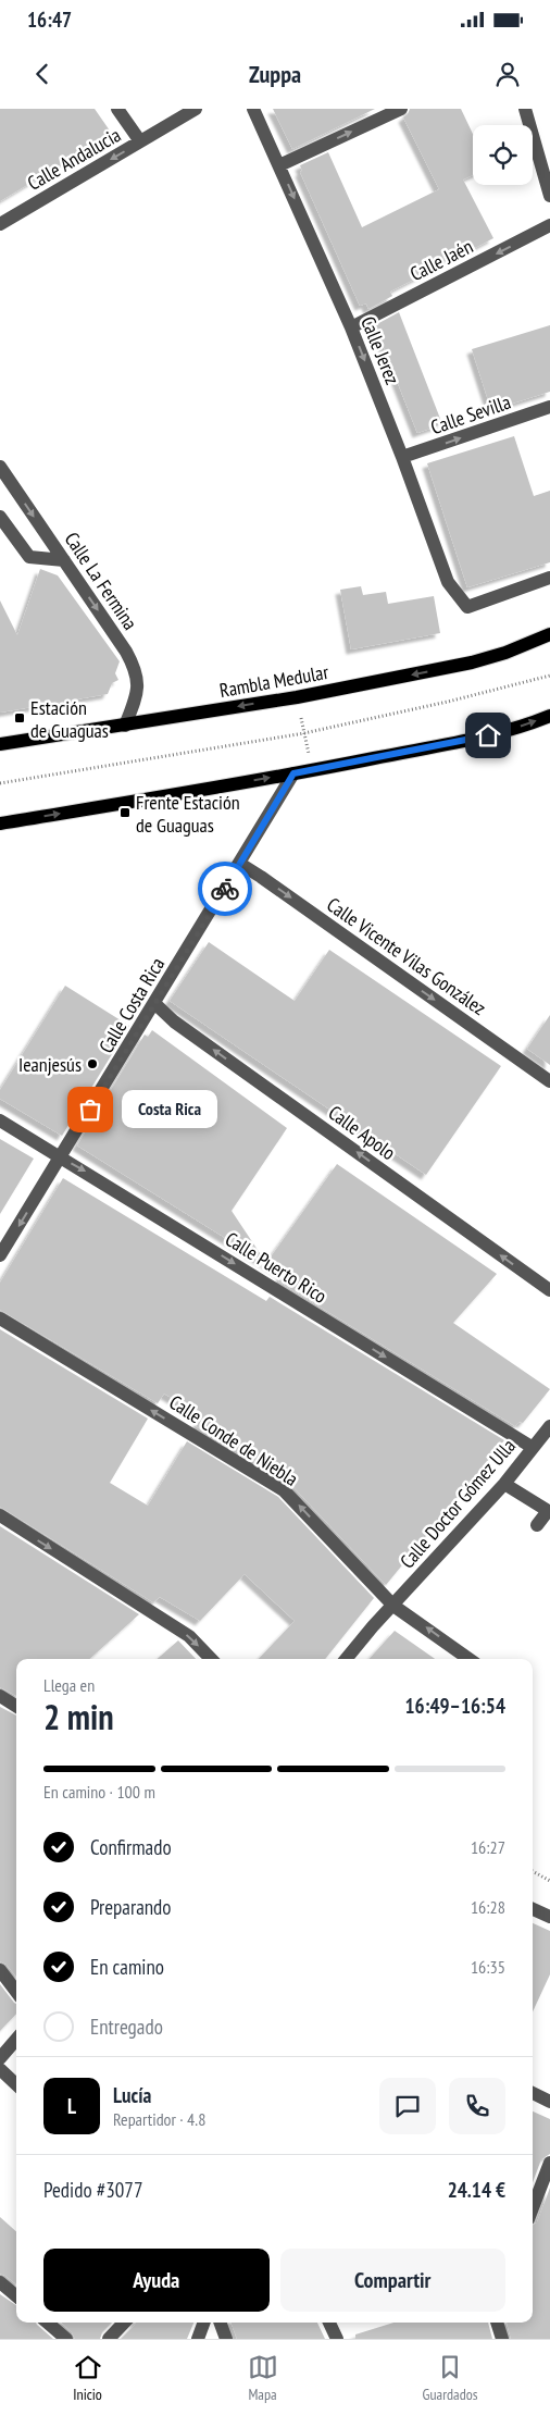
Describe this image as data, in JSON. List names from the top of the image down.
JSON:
{
  "streets": {
    "main road": ["Rambla Medular"],
    "street": [
      "Calle Andalucia",
      "Calle Jaén",
      "Calle Jerez",
      "Calle Sevilla",
      "Calle La Fermina",
      "Calle Vicente Vilas González",
      "Calle Costa Rica",
      "Calle Apolo",
      "Calle Puerto Rico",
      "Calle Conde de Niebla",
      "Calle Doctor Gómez Ulla"
    ]
  },
  "crossings": [
    ["Calle Jaén", "Calle Jerez"],
    ["Calle Jerez", "Calle Sevilla"],
    ["Calle La Fermina", "Rambla Medular"],
    ["Calle Vicente Vilas González", "Calle Costa Rica"],
    ["Calle Costa Rica", "Calle Apolo"],
    ["Calle Costa Rica", "Calle Puerto Rico"],
    ["Calle Puerto Rico", "Calle Doctor Gómez Ulla"],
    ["Calle Conde de Niebla", "Calle Doctor Gómez Ulla"]
  ],
  "one_way": [
    "Calle Andalucia",
    "Calle Jaén",
    "Calle Jerez",
    "Calle Sevilla",
    "Calle La Fermina",
    "Calle Vicente Vilas González",
    "Calle Apolo",
    "Calle Puerto Rico",
    "Calle Conde de Niebla"
  ],
  "places": {
    "transit": ["Estación de Guaguas", "Frente Estación de Guaguas"],
    "other": ["Ieanjesús", "Costa Rica"]
  },
  "page": {
    "status": "16:47",
    "header": "Zuppa",
    "bubble": "Costa Rica",
    "heading": ["2 min", "Llega en", "16:49–16:54"],
    "panel": [
      "Lucía",
      "Repartidor · 4.8",
      "Pedido #3077",
      "24.14 €"
    ],
    "bar": "En camino · 100 m",
    "list": [
      ["Confirmado", "16:27"],
      ["Preparando", "16:28"],
      ["En camino", "16:35"],
      "Entregado"
    ],
    "round": "L",
    "buttons": ["Ayuda", "Compartir"],
    "tabs": ["Inicio", "Mapa", "Guardados"]
  }
}
